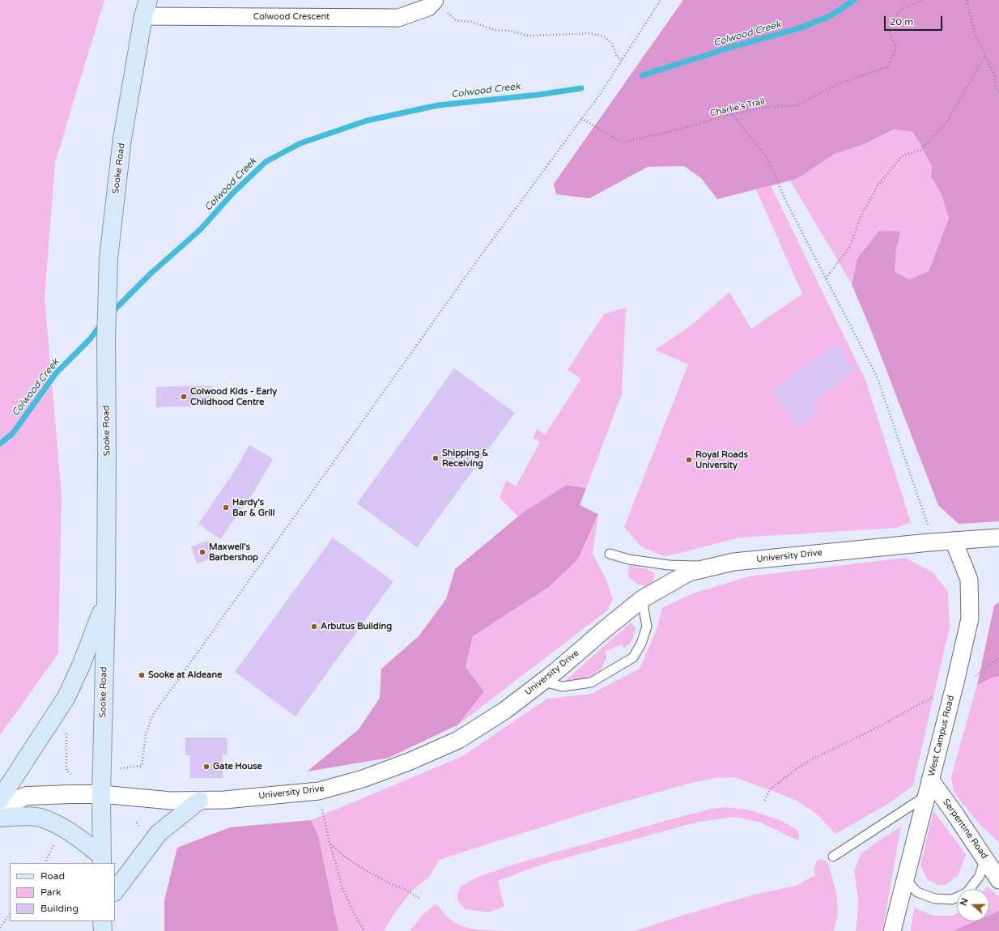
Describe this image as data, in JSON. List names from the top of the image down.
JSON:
{
  "streets": {
    "main road": ["Sooke Road"],
    "street": [
      "Colwood Crescent",
      "University Drive",
      "West Campus Road",
      "Serpentine Road"
    ],
    "path": ["Charlie's Trail"]
  },
  "crossings": [
    ["Colwood Crescent", "Sooke Road"],
    ["Sooke Road", "University Drive"],
    ["University Drive", "West Campus Road"],
    ["West Campus Road", "Serpentine Road"]
  ],
  "water": ["Colwood Creek"],
  "places": [
    "Colwood Kids - Early Childhood Centre",
    "Shipping & Receiving",
    "Royal Roads University",
    "Hardy's Bar & Grill",
    "Maxwell's Barbershop",
    "Arbutus Building",
    "Sooke at Aldeane",
    "Gate House"
  ],
  "legend": ["Road", "Park", "Building"],
  "scale_bar": "20 m",
  "north": "left"
}
